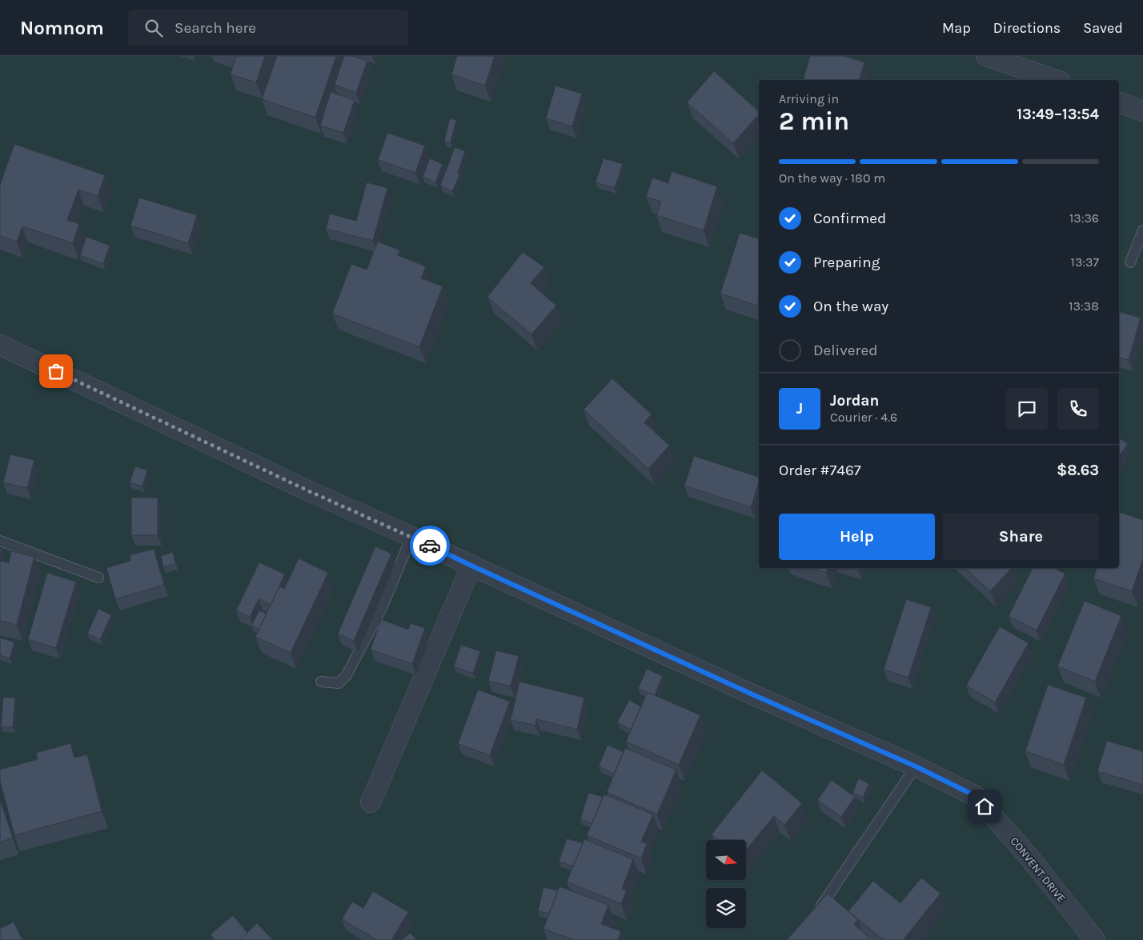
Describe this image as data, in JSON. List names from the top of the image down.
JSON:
{
  "streets": {
    "street": ["CONVENT DRIVE"]
  },
  "north": "right",
  "page": {
    "header": "Nomnom",
    "search": "Search here",
    "nav": ["Map", "Directions", "Saved"],
    "heading": ["2 min", "Arriving in", "13:49–13:54"],
    "panel": [
      "Jordan",
      "Courier · 4.6",
      "Order #7467",
      "$8.63"
    ],
    "bar": "On the way · 180 m",
    "list": [
      ["Confirmed", "13:36"],
      ["Preparing", "13:37"],
      ["On the way", "13:38"],
      "Delivered"
    ],
    "round": "J",
    "buttons": ["Help", "Share"]
  }
}
